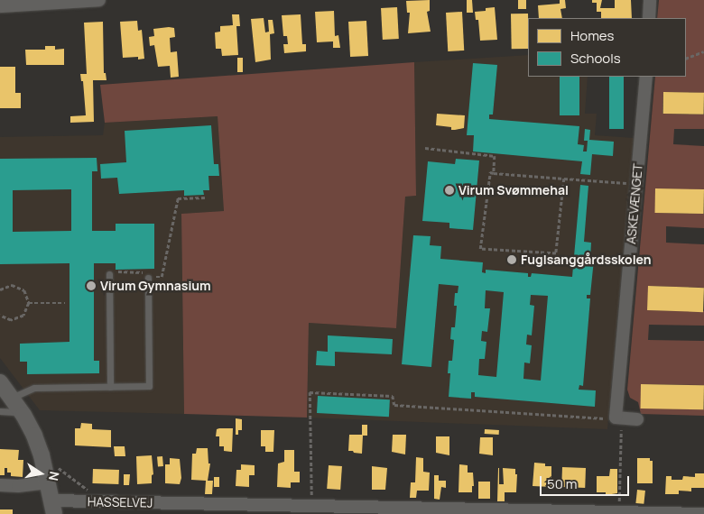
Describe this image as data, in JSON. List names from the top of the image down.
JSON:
{
  "streets": {
    "street": ["ASKEVÆNGET", "HASSELVEJ"]
  },
  "places": ["Virum Svømmehal", "Fuglsanggårdsskolen", "Virum Gymnasium"],
  "legend": ["Homes", "Schools"],
  "scale_bar": "50 m",
  "north": "right"
}
